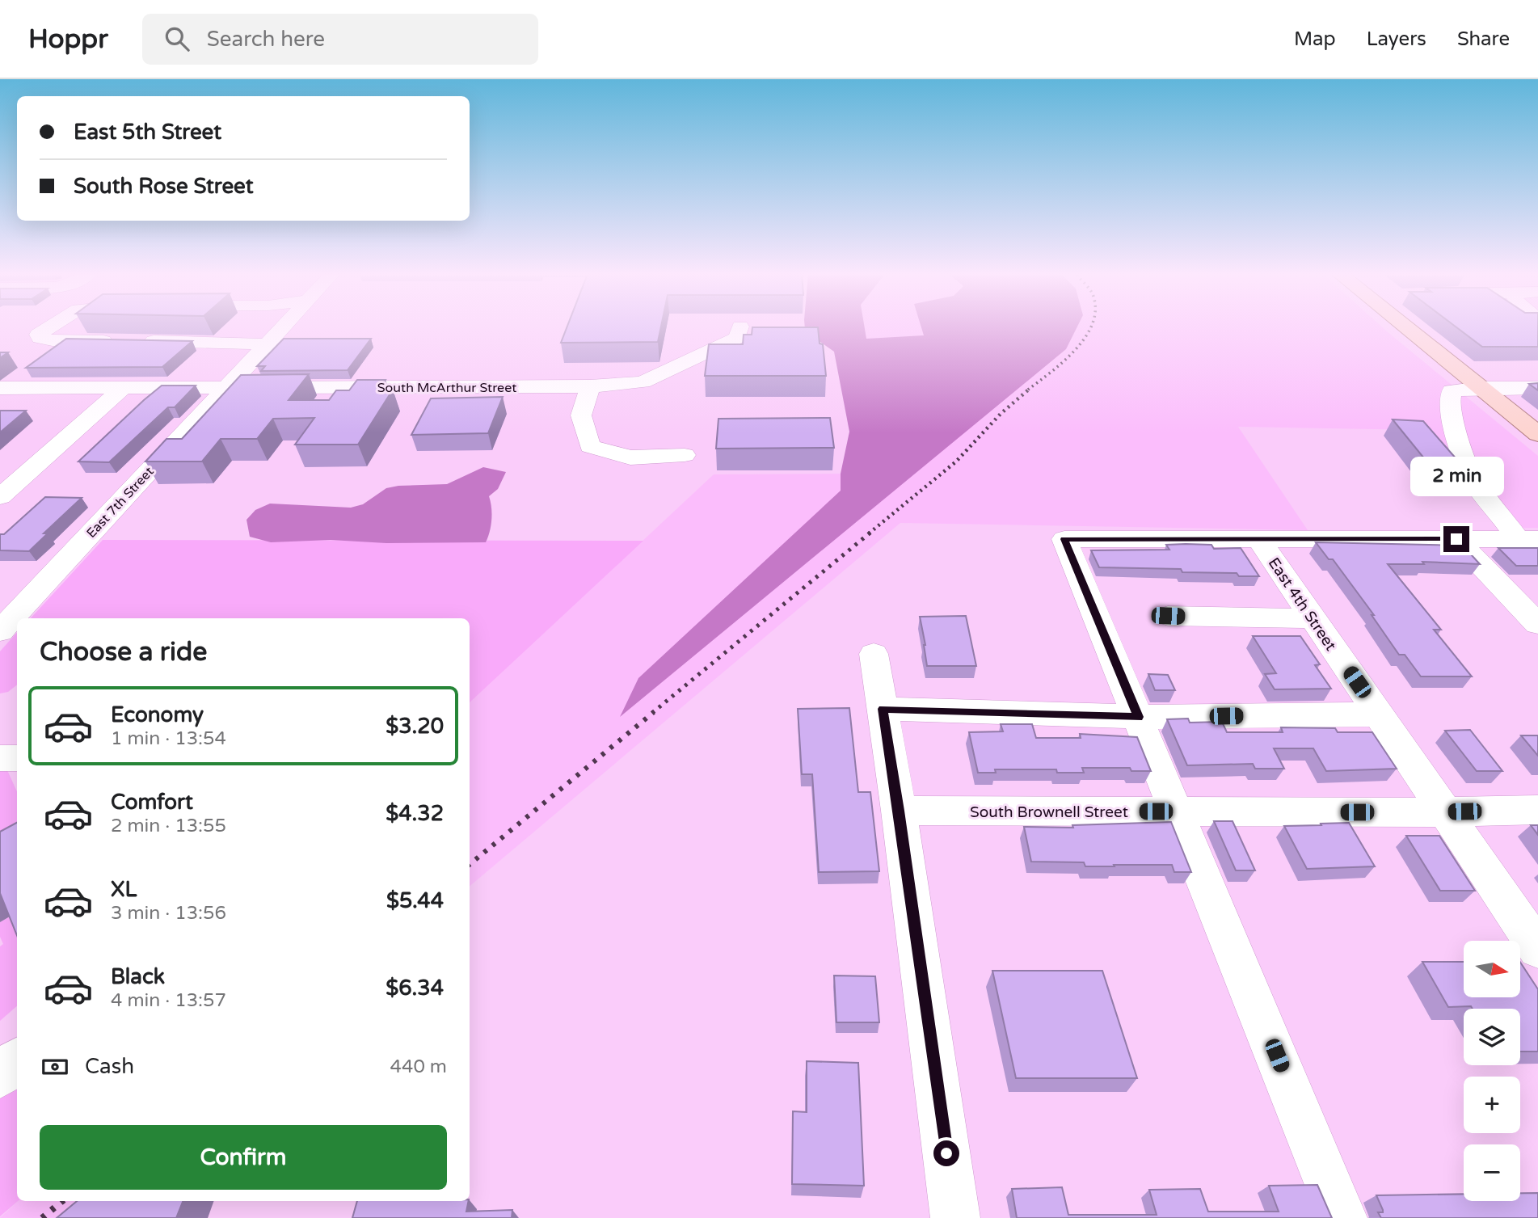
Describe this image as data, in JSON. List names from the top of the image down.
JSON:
{
  "streets": {
    "street": [
      "South McArthur Street",
      "East 7th Street",
      "East 4th Street",
      "South Brownell Street"
    ]
  },
  "crossings": [
    ["South McArthur Street", "East 7th Street"],
    ["East 4th Street", "South Brownell Street"]
  ],
  "north": "right",
  "page": {
    "header": "Hoppr",
    "search": "Search here",
    "nav": ["Map", "Layers", "Share"],
    "banner": ["East 5th Street", "South Rose Street"],
    "bubble": "2 min",
    "heading": "Choose a ride",
    "list": [
      {
        "name": "Economy",
        "note": "1 min · 13:54",
        "value": "$3.20"
      },
      {
        "name": "Comfort",
        "note": "2 min · 13:55",
        "value": "$4.32"
      },
      {
        "name": "XL",
        "note": "3 min · 13:56",
        "value": "$5.44"
      },
      {
        "name": "Black",
        "note": "4 min · 13:57",
        "value": "$6.34"
      }
    ],
    "map_buttons": ["+", "−"],
    "pay": ["Cash", "440 m"],
    "buttons": "Confirm"
  }
}
